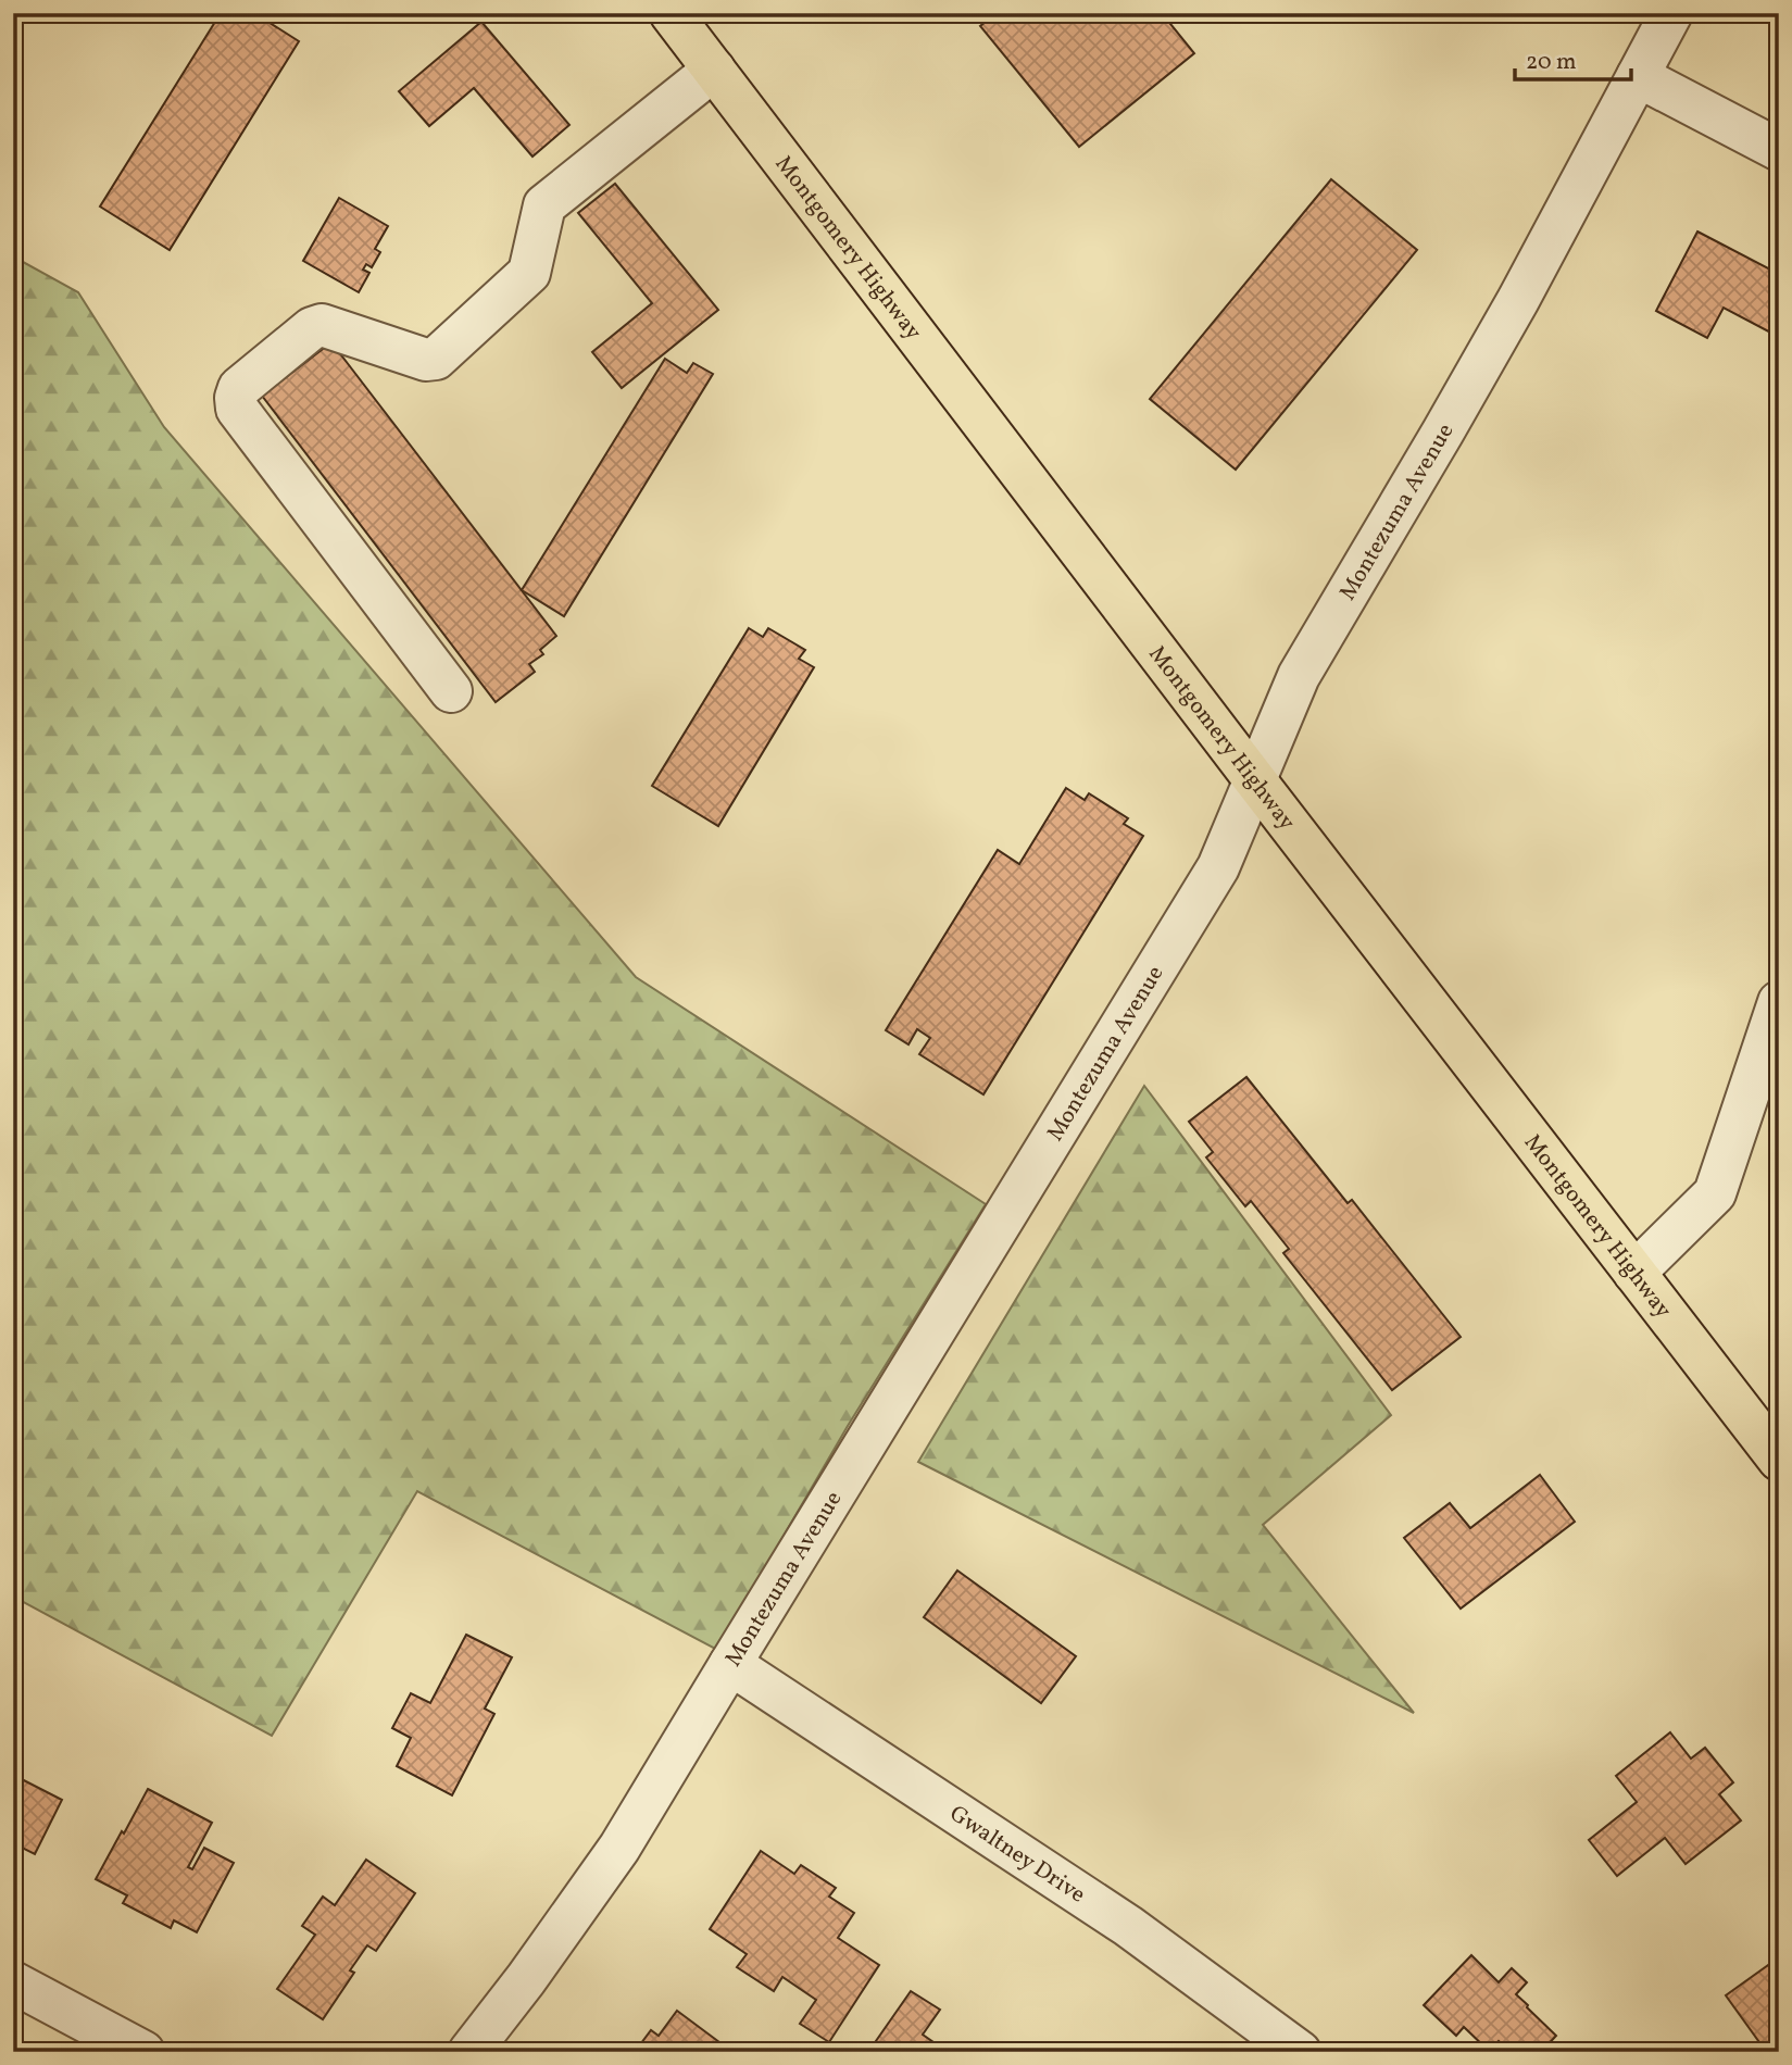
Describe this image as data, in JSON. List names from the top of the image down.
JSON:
{
  "streets": {
    "main road": ["Montgomery Highway"],
    "street": ["Montezuma Avenue", "Gwaltney Drive"]
  },
  "crossings": [
    ["Montgomery Highway", "Montezuma Avenue"],
    ["Montezuma Avenue", "Gwaltney Drive"]
  ],
  "scale_bar": "20 m"
}
